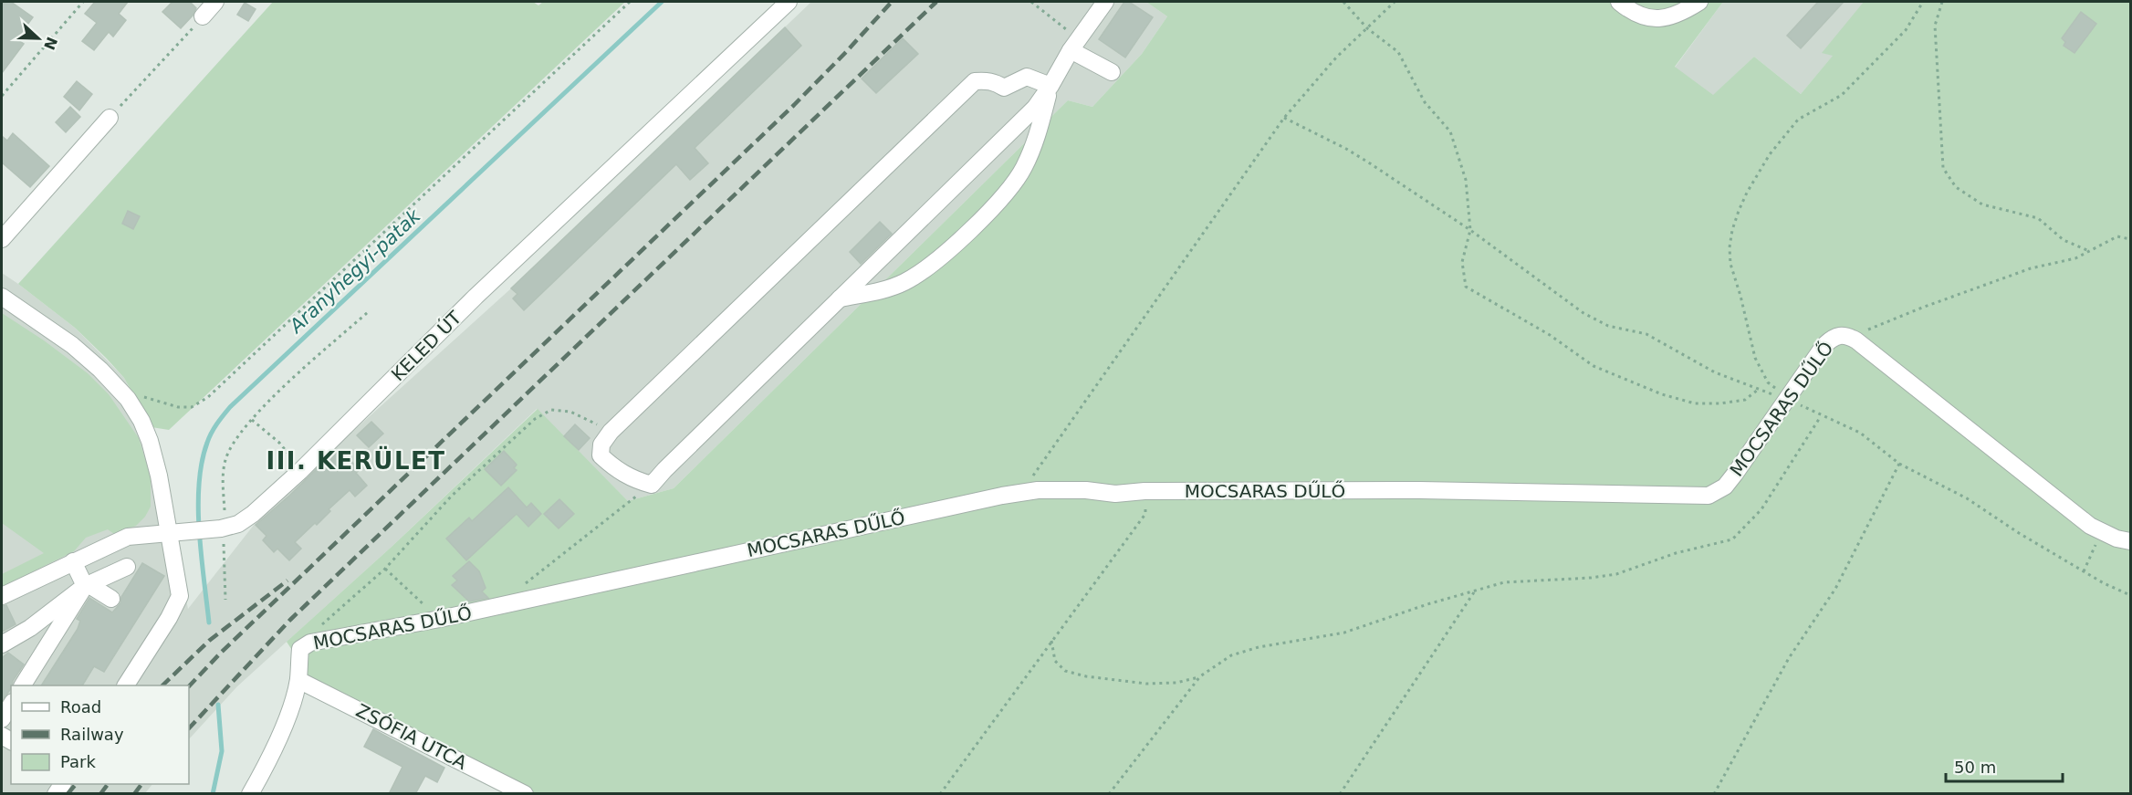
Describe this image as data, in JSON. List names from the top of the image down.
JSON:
{
  "streets": {
    "street": ["KELED ÚT", "MOCSARAS DŰLŐ", "ZSÓFIA UTCA"]
  },
  "crossings": [
    ["MOCSARAS DŰLŐ", "ZSÓFIA UTCA"]
  ],
  "districts": ["III. KERÜLET"],
  "water": ["Aranyhegyi-patak"],
  "legend": ["Road", "Railway", "Park"],
  "scale_bar": "50 m",
  "north": "right"
}
